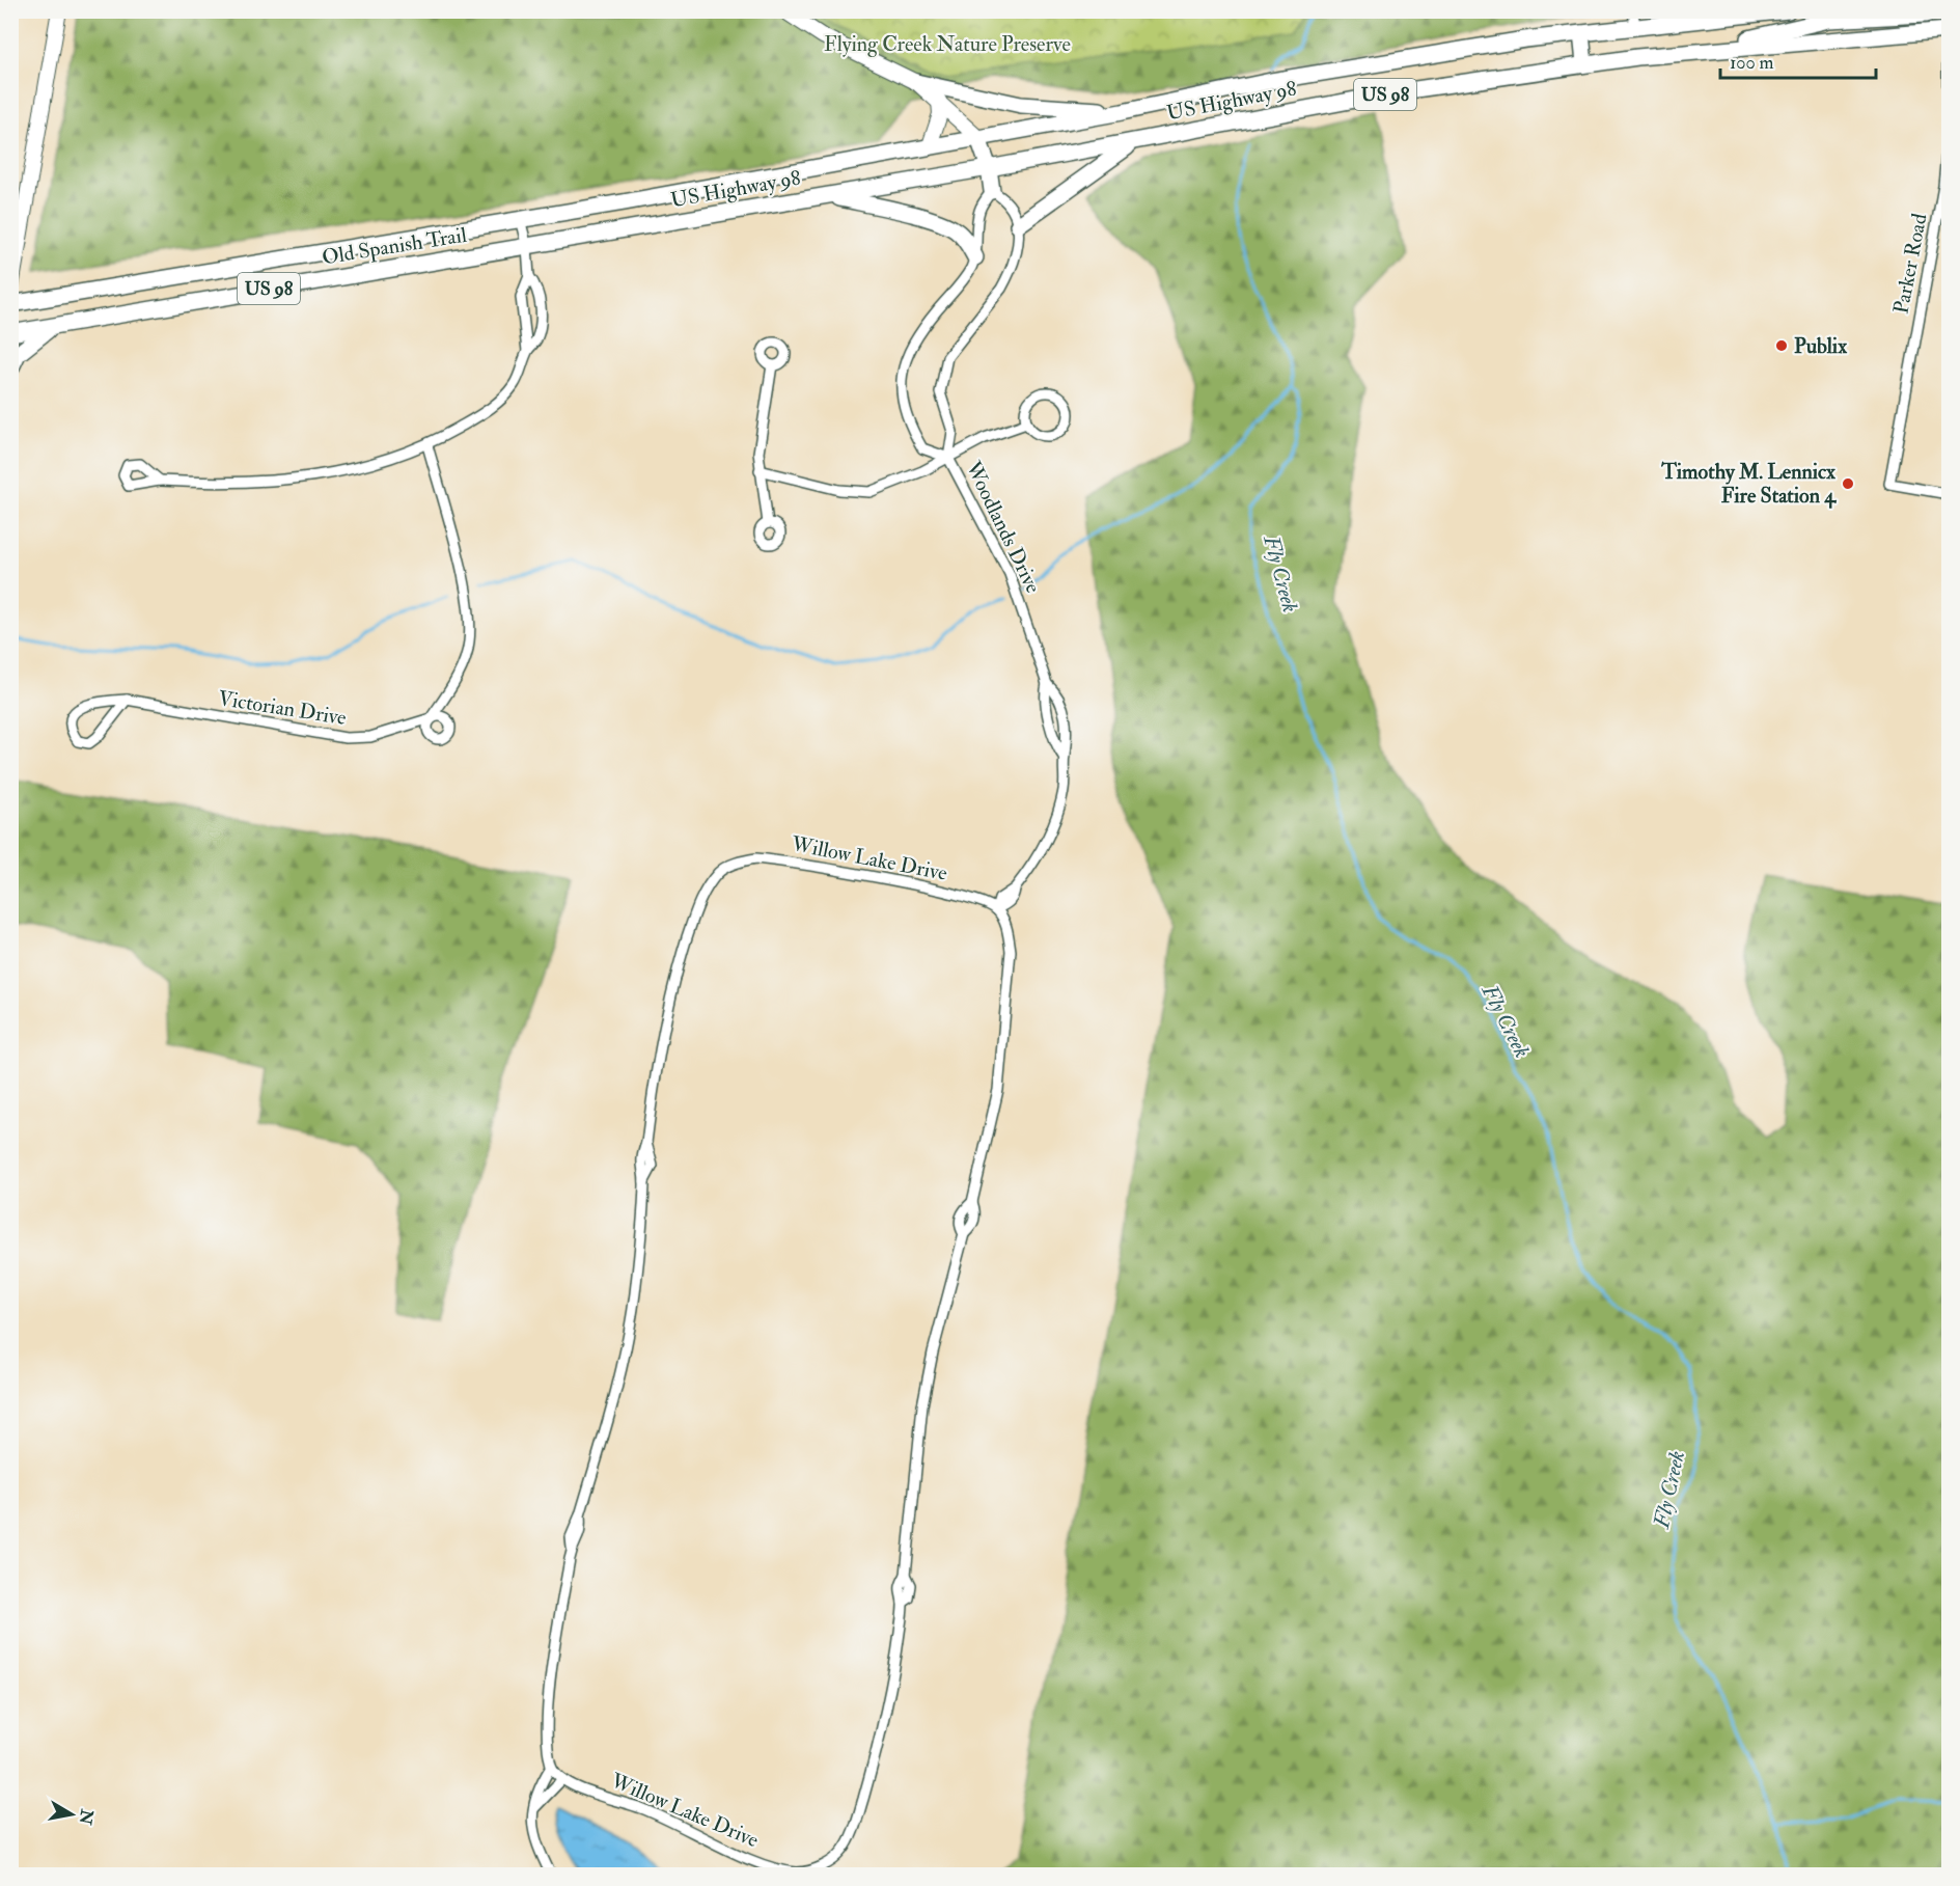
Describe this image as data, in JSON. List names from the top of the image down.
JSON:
{
  "streets": {
    "main road": ["US 98", "US Highway 98", "Old Spanish Trail"],
    "street": [
      "Parker Road",
      "Woodlands Drive",
      "Victorian Drive",
      "Willow Lake Drive"
    ]
  },
  "crossings": [
    ["US Highway 98", "Old Spanish Trail"],
    ["US Highway 98", "Parker Road"],
    ["Woodlands Drive", "Willow Lake Drive"]
  ],
  "water": ["Fly Creek"],
  "parks": ["Flying Creek Nature Preserve"],
  "places": ["Publix", "Timothy M. Lennicx Fire Station 4"],
  "scale_bar": "100 m",
  "north": "right"
}
